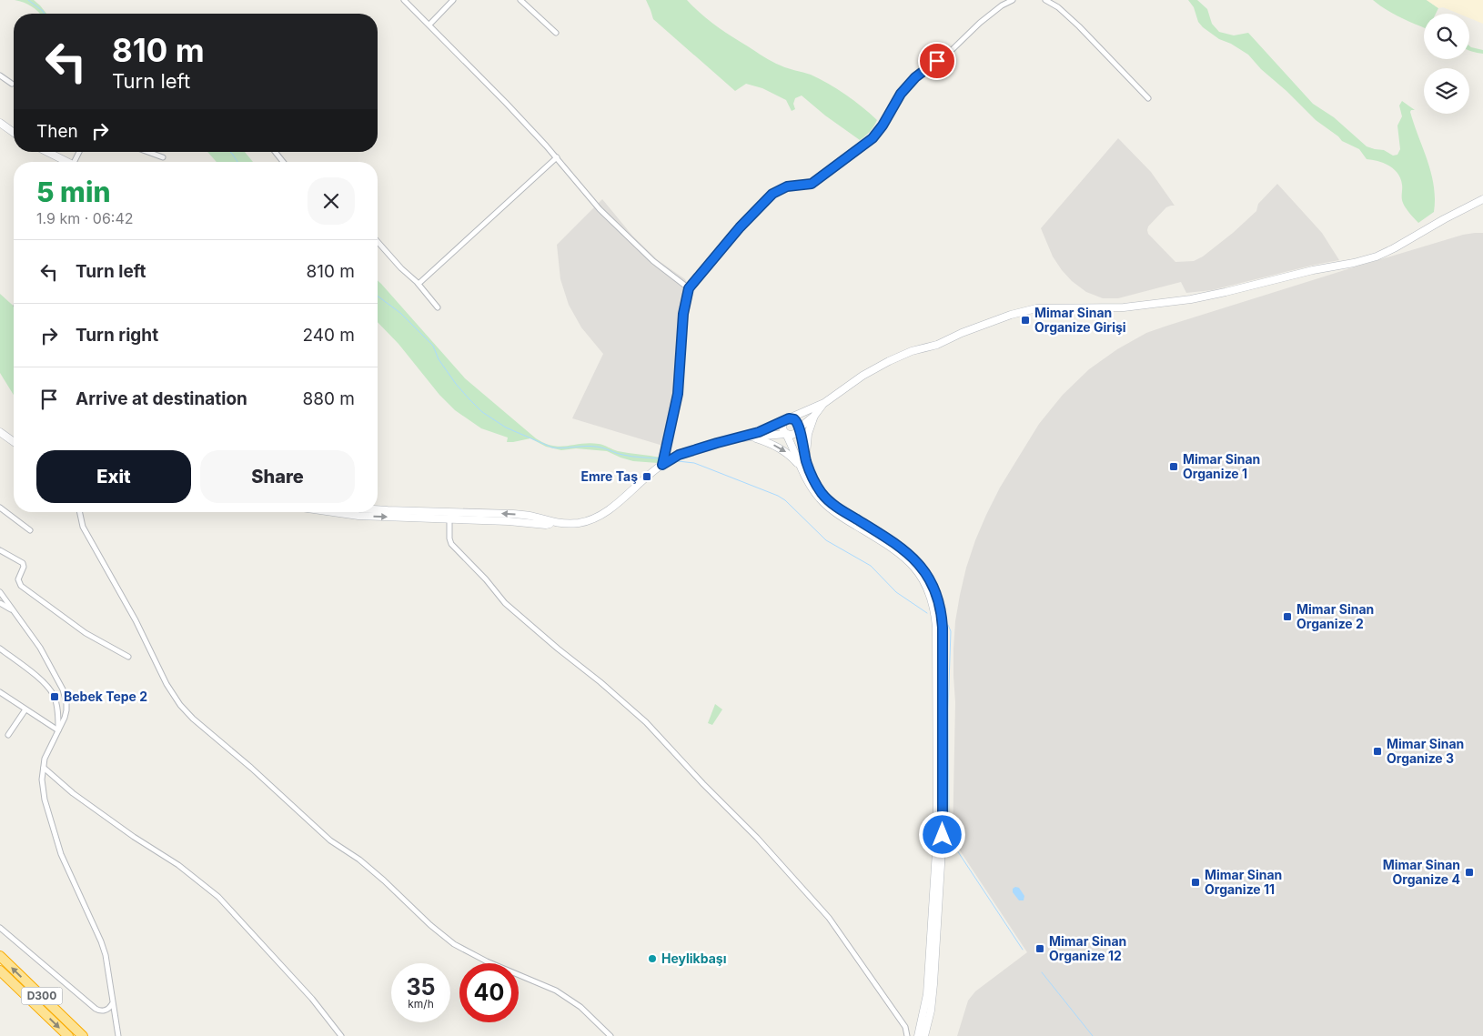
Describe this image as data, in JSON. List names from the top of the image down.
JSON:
{
  "streets": {
    "highway": ["D300"]
  },
  "places": {
    "transit": [
      "Mimar Sinan Organize Girişi",
      "Mimar Sinan Organize 1",
      "Emre Taş",
      "Mimar Sinan Organize 2",
      "Bebek Tepe 2",
      "Mimar Sinan Organize 3",
      "Mimar Sinan Organize 4",
      "Mimar Sinan Organize 11",
      "Mimar Sinan Organize 12"
    ],
    "other": ["Heylikbaşı"]
  },
  "page": {
    "turn": ["810 m", "Turn left"],
    "then": "Then",
    "heading": ["5 min", "1.9 km · 06:42"],
    "list": [
      {
        "name": "Turn left",
        "value": "810 m"
      },
      {
        "name": "Turn right",
        "value": "240 m"
      },
      {
        "name": "Arrive at destination",
        "value": "880 m"
      }
    ],
    "buttons": ["Exit", "Share"],
    "speed": "35 km/h",
    "limit": "40"
  }
}
